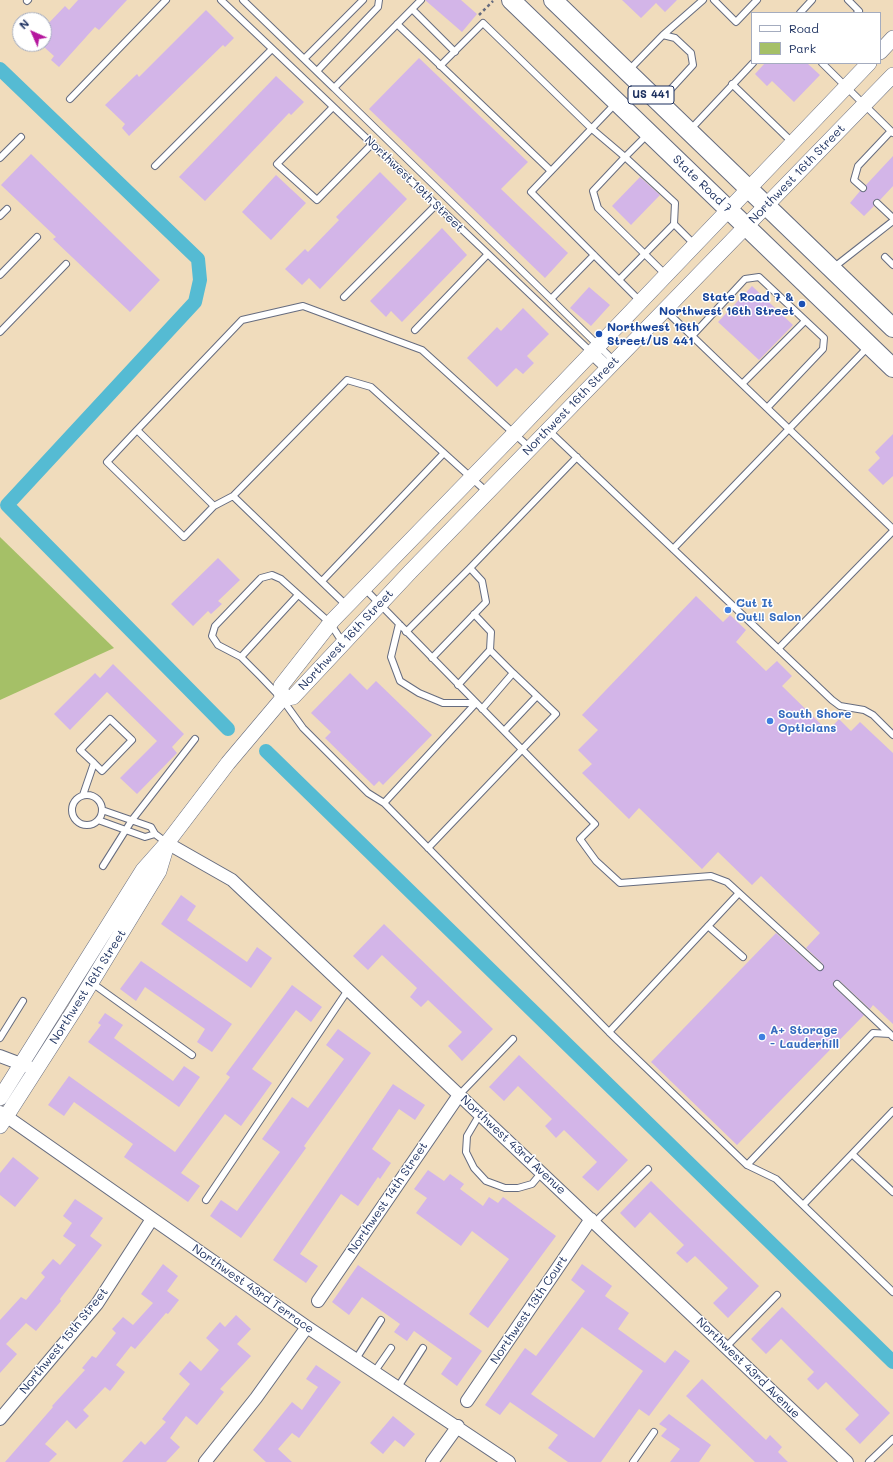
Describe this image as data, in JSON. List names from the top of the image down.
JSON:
{
  "streets": {
    "main road": ["US 441", "State Road 7"],
    "street": [
      "Northwest 16th Street",
      "Northwest 19th Street",
      "Northwest 43rd Avenue",
      "Northwest 14th Street",
      "Northwest 43rd Terrace",
      "Northwest 13th Court",
      "Northwest 15th Street"
    ]
  },
  "crossings": [
    ["US 441", "Northwest 16th Street"],
    ["Northwest 16th Street", "Northwest 19th Street"],
    ["Northwest 16th Street", "State Road 7"],
    ["Northwest 16th Street", "Northwest 43rd Avenue"],
    ["Northwest 16th Street", "Northwest 43rd Terrace"],
    ["Northwest 43rd Avenue", "Northwest 14th Street"],
    ["Northwest 43rd Avenue", "Northwest 13th Court"],
    ["Northwest 43rd Terrace", "Northwest 15th Street"]
  ],
  "places": [
    "State Road 7 & Northwest 16th Street",
    "Northwest 16th Street/US 441",
    "Cut It Out!! Salon",
    "South Shore Opticians",
    "A+ Storage - Lauderhill"
  ],
  "legend": ["Road", "Park"],
  "north": "top left"
}
